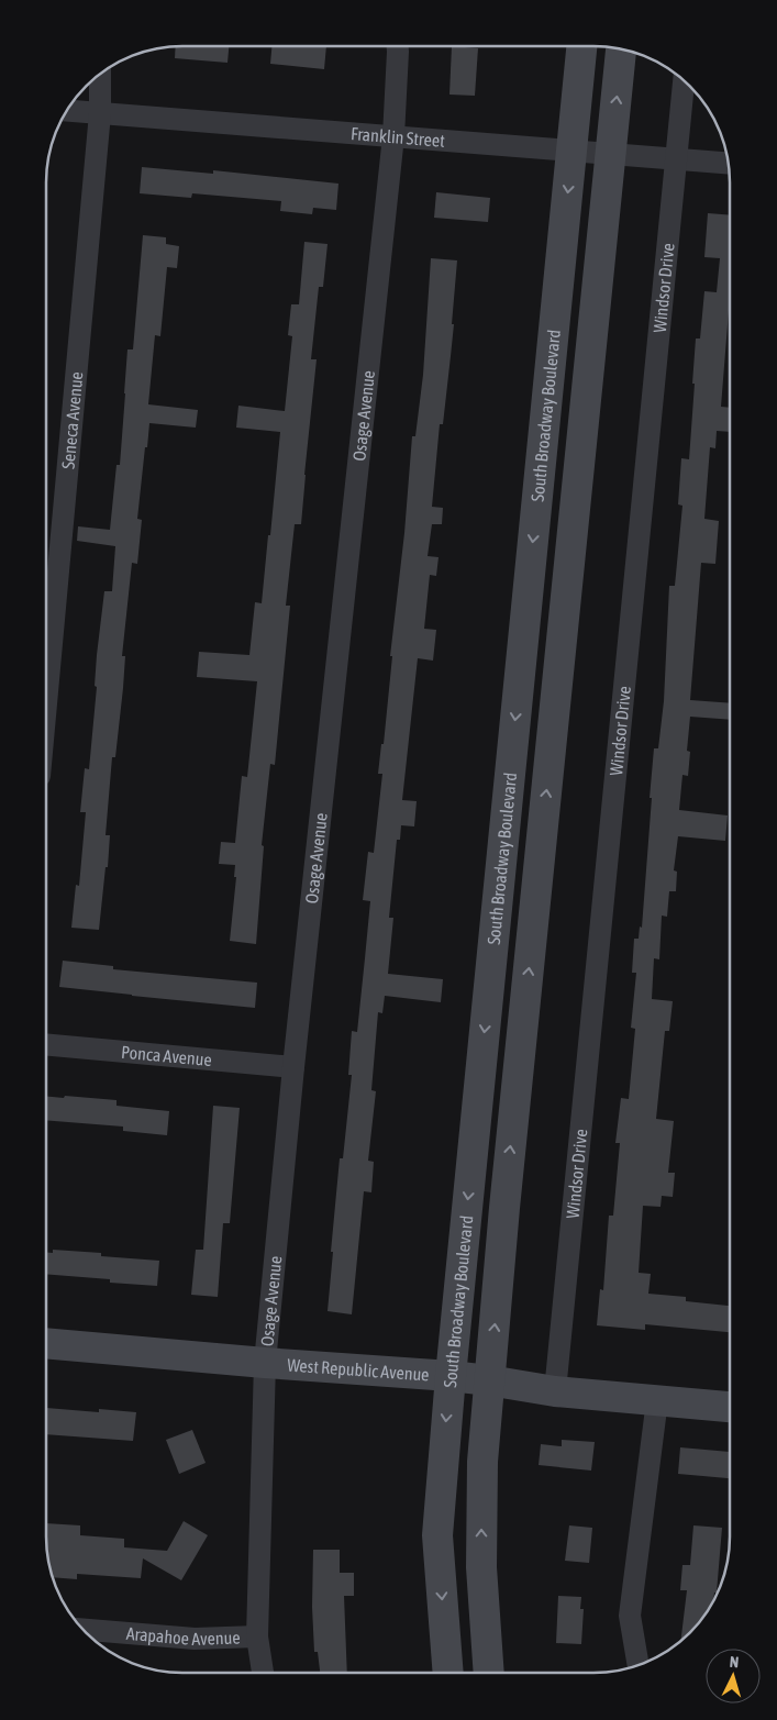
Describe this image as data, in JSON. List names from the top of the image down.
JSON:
{
  "streets": {
    "main road": ["South Broadway Boulevard", "West Republic Avenue"],
    "street": [
      "Franklin Street",
      "Windsor Drive",
      "Osage Avenue",
      "Seneca Avenue",
      "Ponca Avenue",
      "Arapahoe Avenue"
    ]
  },
  "crossings": [
    ["Franklin Street", "Windsor Drive"],
    ["Franklin Street", "Osage Avenue"],
    ["Franklin Street", "South Broadway Boulevard"],
    ["Franklin Street", "Seneca Avenue"],
    ["Windsor Drive", "West Republic Avenue"],
    ["Osage Avenue", "Ponca Avenue"],
    ["Osage Avenue", "West Republic Avenue"],
    ["Osage Avenue", "Arapahoe Avenue"],
    ["South Broadway Boulevard", "West Republic Avenue"]
  ],
  "north": "top"
}
